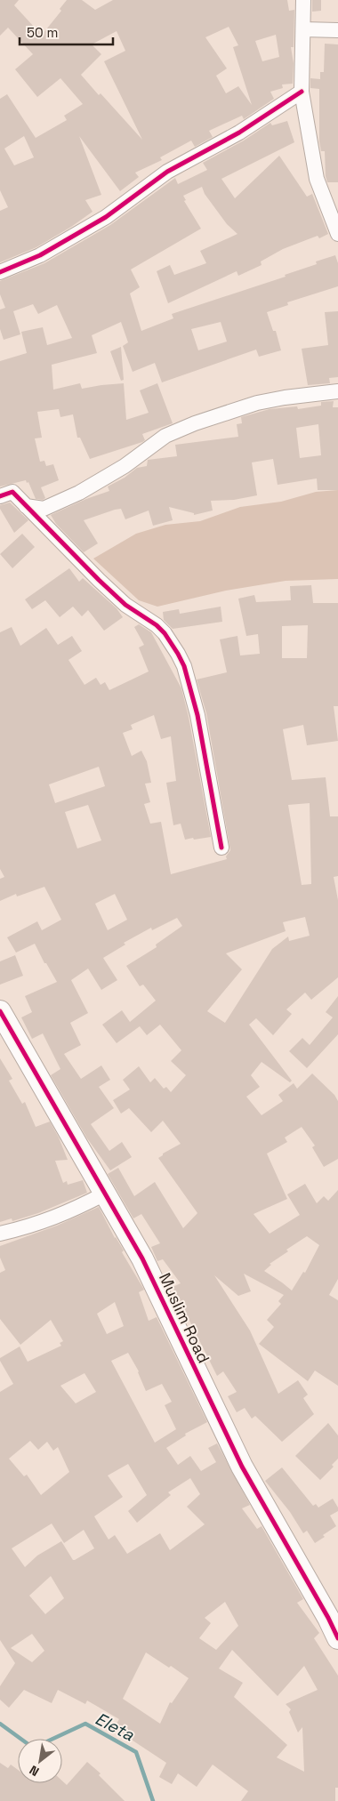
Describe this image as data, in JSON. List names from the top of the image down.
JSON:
{
  "streets": {
    "street": ["Muslim Road"]
  },
  "water": ["Eleta"],
  "scale_bar": "50 m",
  "north": "bottom left"
}
